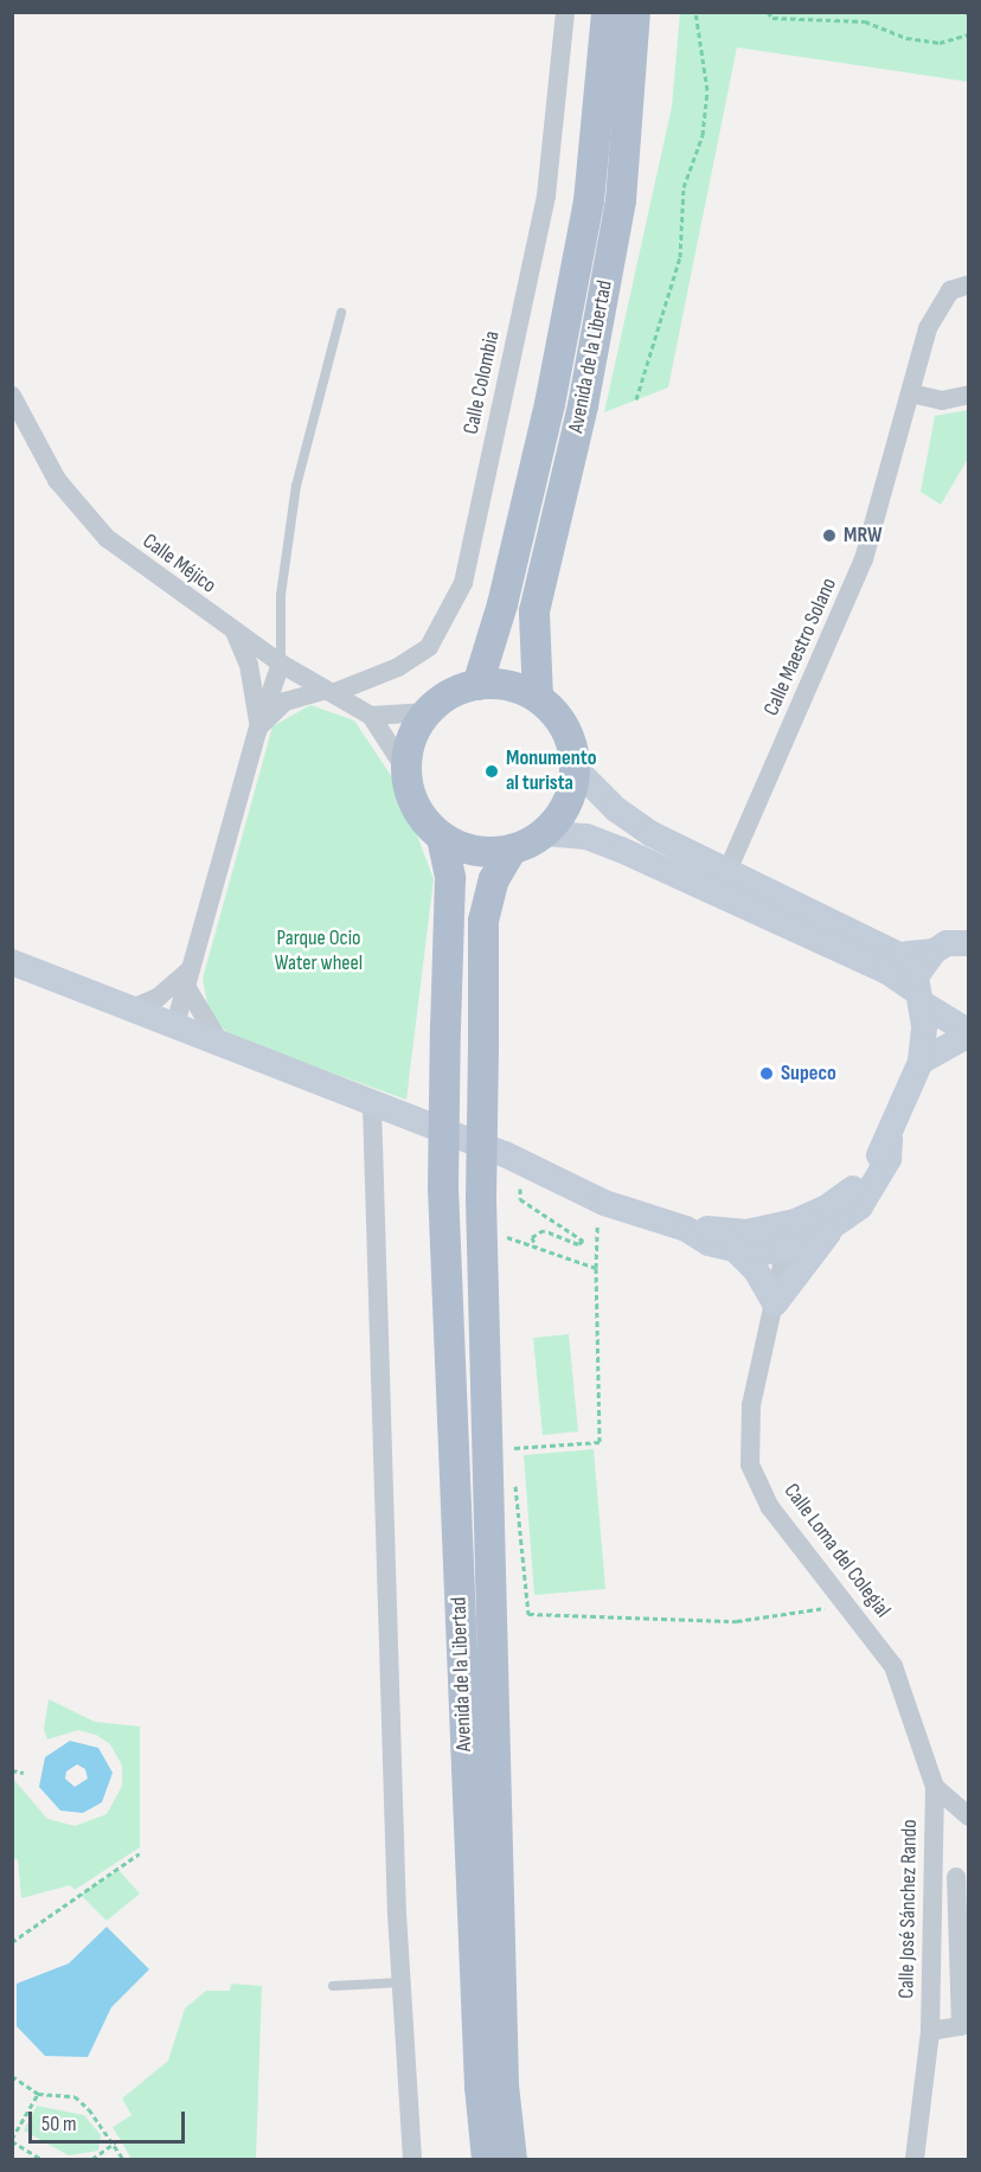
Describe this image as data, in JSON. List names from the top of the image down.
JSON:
{
  "streets": {
    "main road": ["Avenida de la Libertad"],
    "street": [
      "Calle Colombia",
      "Calle Méjico",
      "Calle Maestro Solano",
      "Calle Loma del Colegial",
      "Calle José Sánchez Rando"
    ]
  },
  "crossings": [
    ["Avenida de la Libertad", "Calle Méjico"],
    ["Calle Colombia", "Calle Méjico"],
    ["Calle Loma del Colegial", "Calle José Sánchez Rando"]
  ],
  "parks": ["Parque Ocio Water wheel"],
  "places": ["MRW", "Monumento al turista", "Supeco"],
  "scale_bar": "50 m"
}
